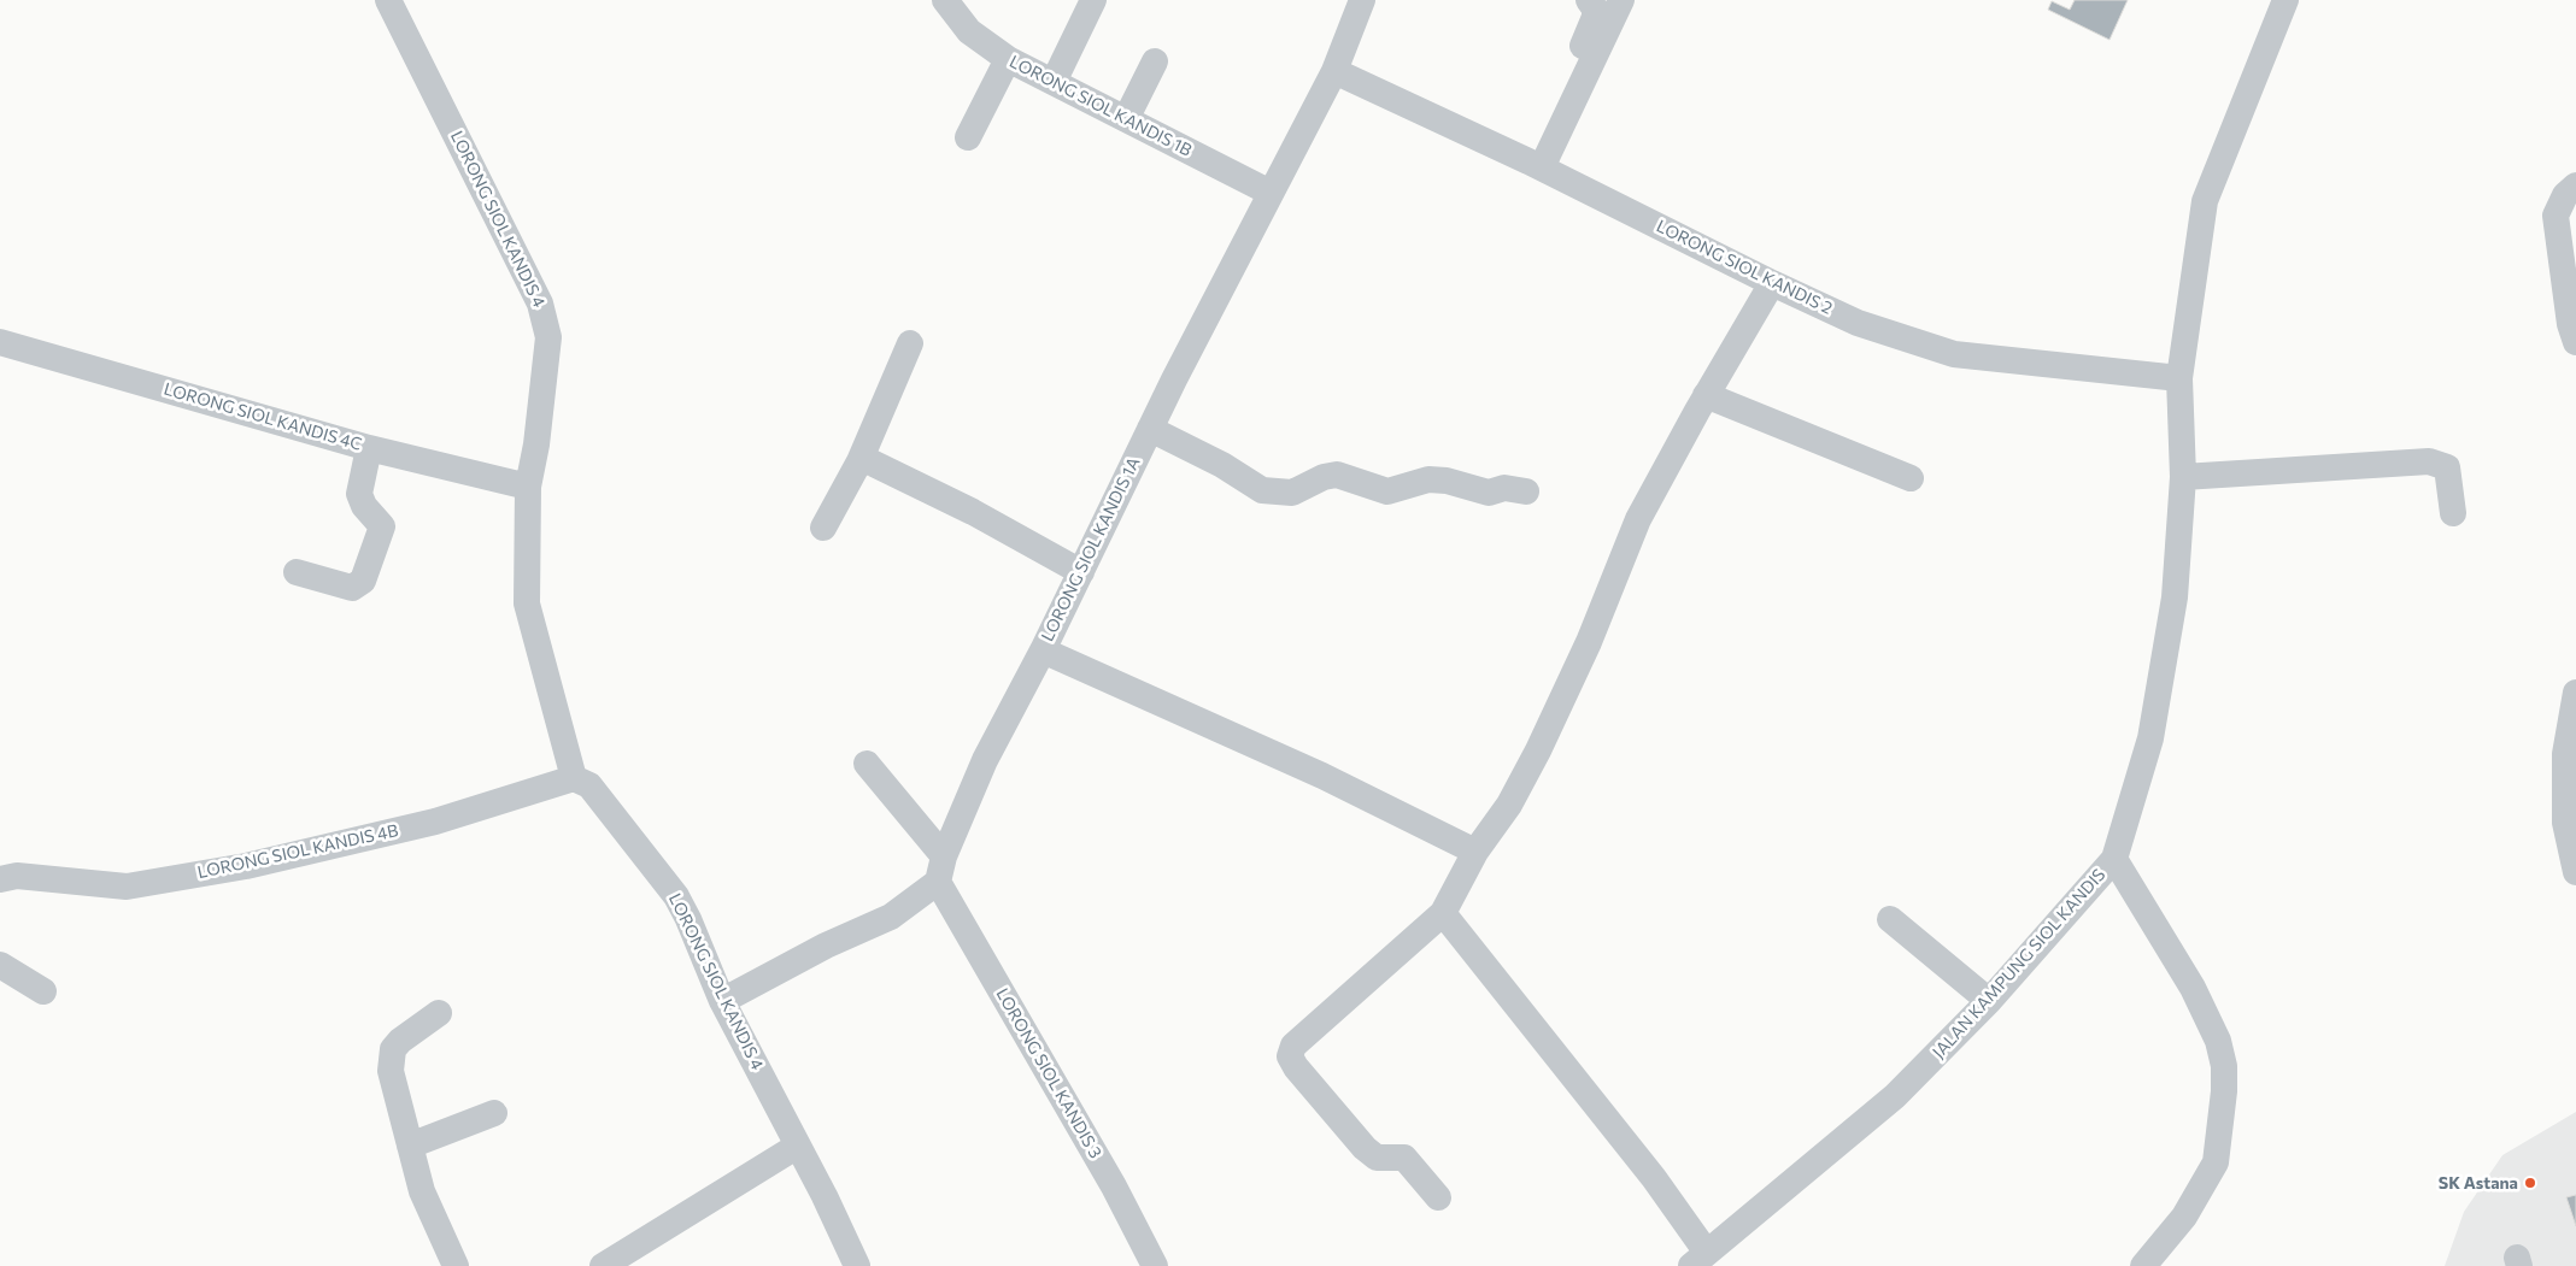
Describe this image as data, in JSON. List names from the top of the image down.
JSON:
{
  "streets": {
    "street": [
      "LORONG SIOL KANDIS 1B",
      "LORONG SIOL KANDIS 4",
      "LORONG SIOL KANDIS 2",
      "LORONG SIOL KANDIS 4C",
      "LORONG SIOL KANDIS 1A",
      "LORONG SIOL KANDIS 4B",
      "JALAN KAMPUNG SIOL KANDIS",
      "LORONG SIOL KANDIS 3"
    ]
  },
  "crossings": [
    ["LORONG SIOL KANDIS 1B", "LORONG SIOL KANDIS 1A"],
    ["LORONG SIOL KANDIS 4", "LORONG SIOL KANDIS 4C"],
    ["LORONG SIOL KANDIS 4", "LORONG SIOL KANDIS 1A"],
    ["LORONG SIOL KANDIS 4", "LORONG SIOL KANDIS 4B"],
    ["LORONG SIOL KANDIS 2", "LORONG SIOL KANDIS 1A"],
    ["LORONG SIOL KANDIS 2", "JALAN KAMPUNG SIOL KANDIS"],
    ["LORONG SIOL KANDIS 1A", "LORONG SIOL KANDIS 3"]
  ],
  "places": ["SK Astana"]
}
